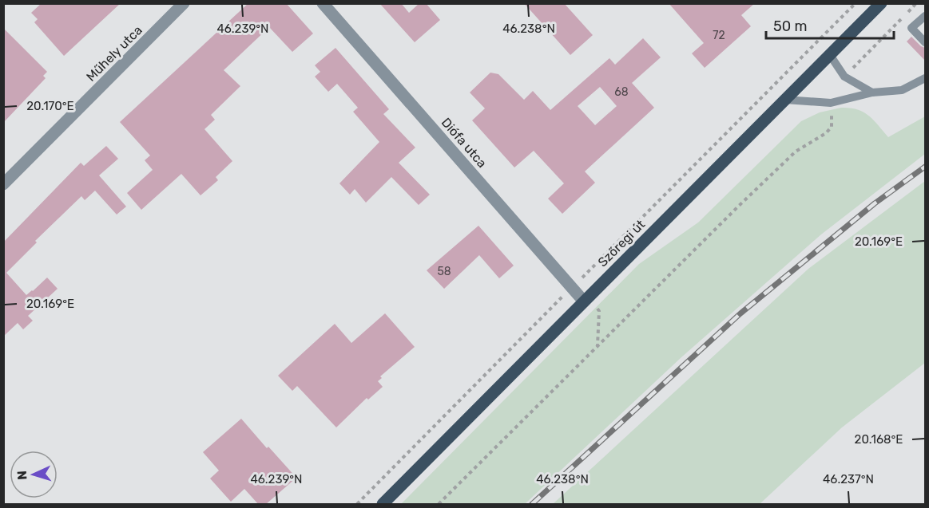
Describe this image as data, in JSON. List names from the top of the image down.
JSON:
{
  "streets": {
    "main road": ["Szőregi út"],
    "street": ["Műhely utca", "Diófa utca"]
  },
  "crossings": [
    ["Diófa utca", "Szőregi út"]
  ],
  "house_numbers": ["72", "68", "58"],
  "scale_bar": "50 m",
  "north": "left",
  "coordinates": [
    "46.239°N",
    "46.238°N",
    "20.170°E",
    "20.169°E",
    "20.168°E",
    "46.237°N"
  ]
}
